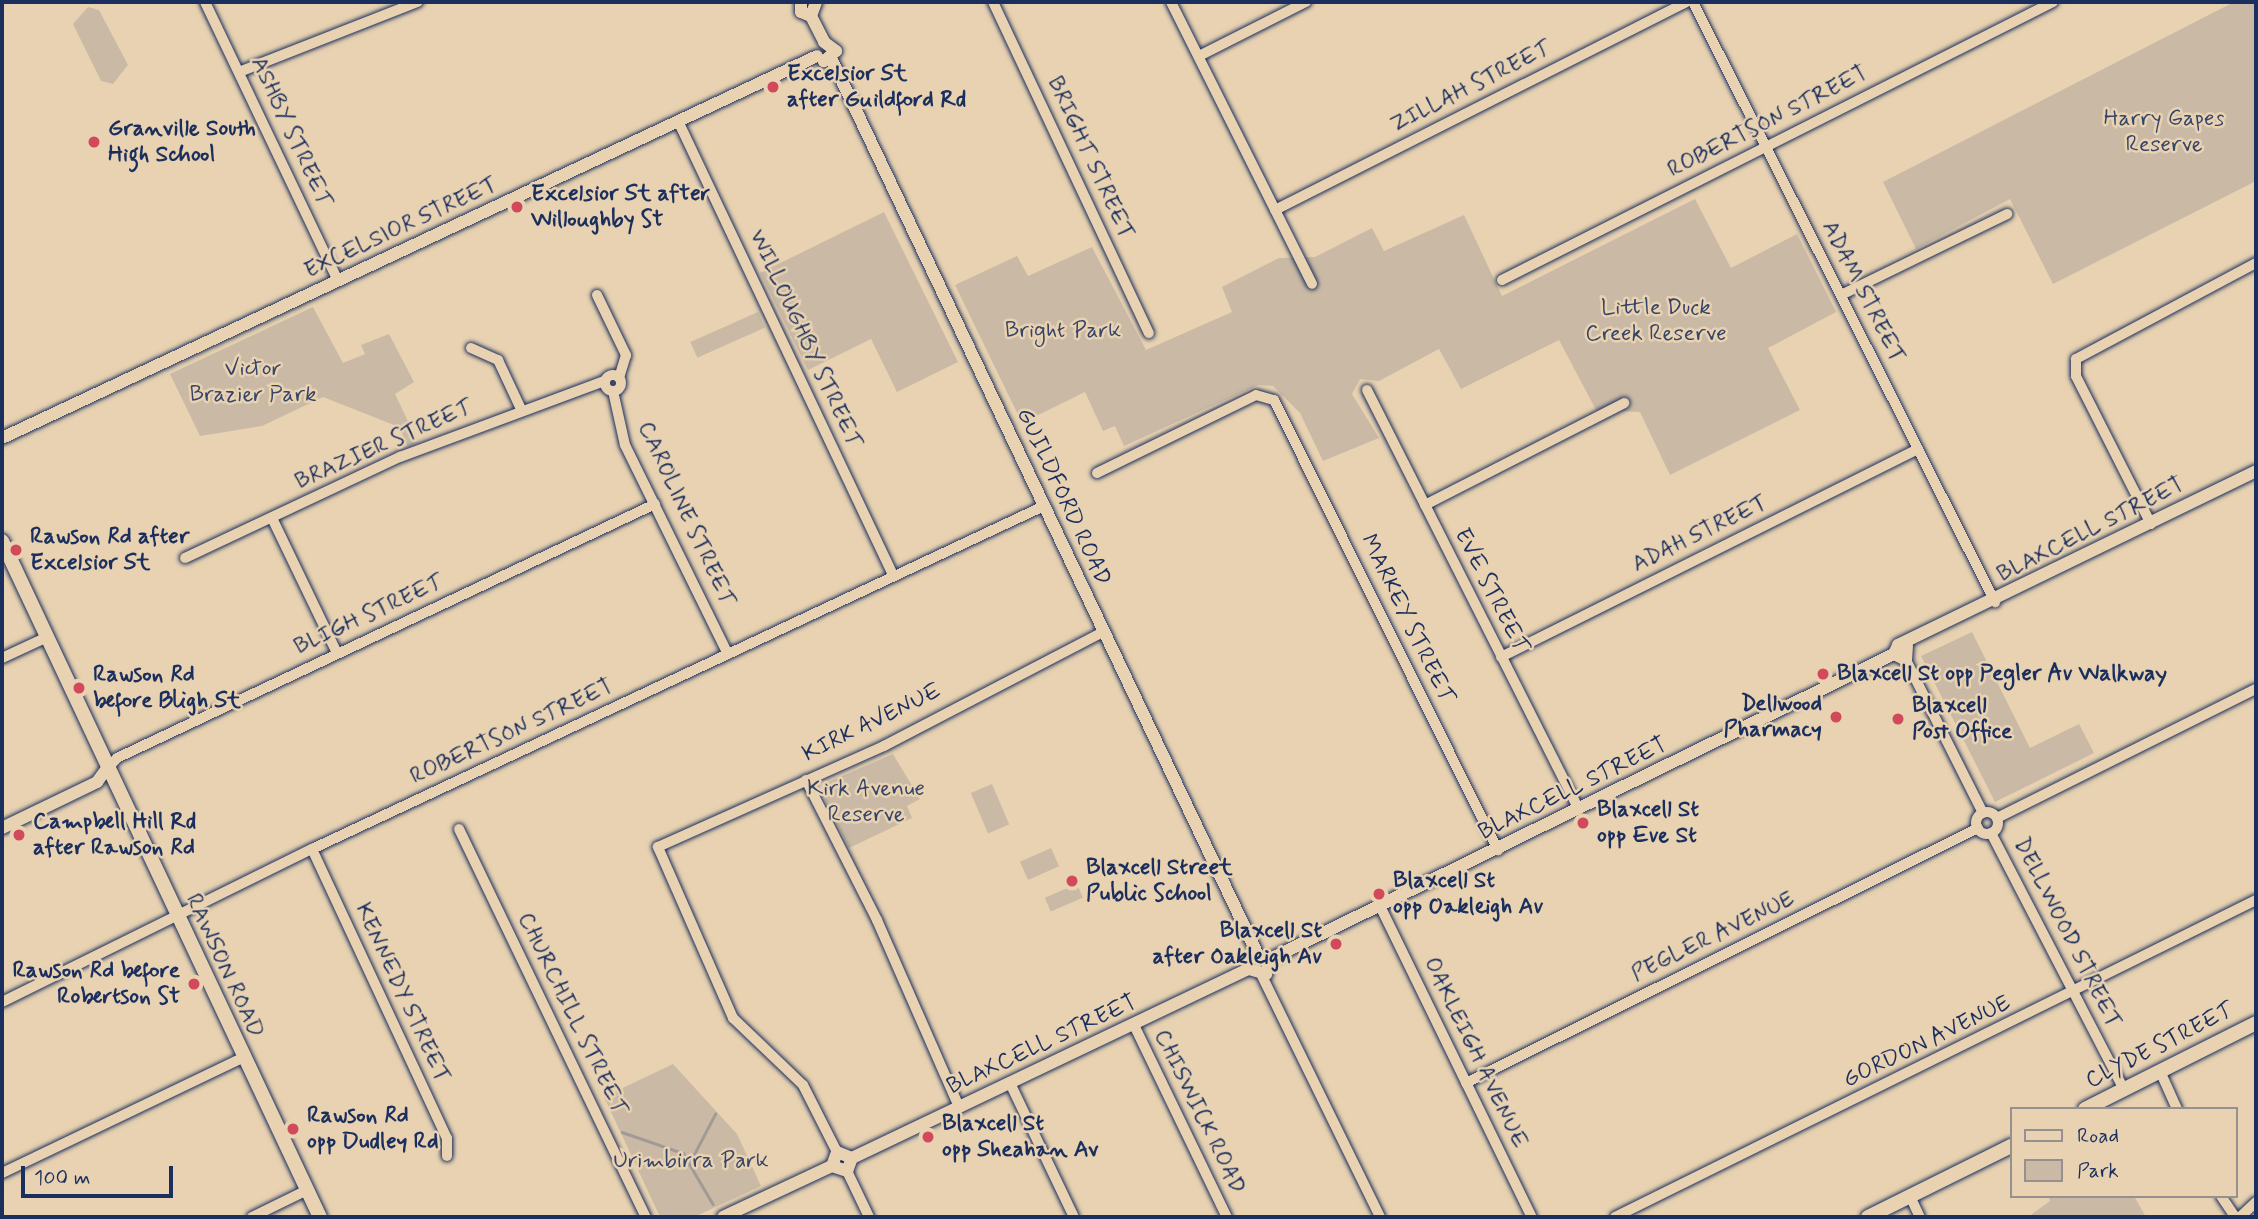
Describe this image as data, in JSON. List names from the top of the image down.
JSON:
{
  "streets": {
    "main road": ["RAWSON ROAD", "CLYDE STREET"],
    "street": [
      "ZILLAH STREET",
      "ROBERTSON STREET",
      "ASHBY STREET",
      "BRIGHT STREET",
      "EXCELSIOR STREET",
      "ADAM STREET",
      "WILLOUGHBY STREET",
      "BRAZIER STREET",
      "GUILDFORD ROAD",
      "CAROLINE STREET",
      "BLAXCELL STREET",
      "ADAH STREET",
      "EVE STREET",
      "BLIGH STREET",
      "MARKEY STREET",
      "KIRK AVENUE",
      "DELLWOOD STREET",
      "PEGLER AVENUE",
      "KENNEDY STREET",
      "CHURCHILL STREET",
      "GORDON AVENUE",
      "OAKLEIGH AVENUE",
      "CHISWICK ROAD"
    ]
  },
  "crossings": [
    ["ROBERTSON STREET", "ADAM STREET"],
    ["ROBERTSON STREET", "WILLOUGHBY STREET"],
    ["ROBERTSON STREET", "GUILDFORD ROAD"],
    ["ROBERTSON STREET", "CAROLINE STREET"],
    ["ROBERTSON STREET", "RAWSON ROAD"],
    ["ROBERTSON STREET", "KENNEDY STREET"],
    ["ASHBY STREET", "EXCELSIOR STREET"],
    ["EXCELSIOR STREET", "WILLOUGHBY STREET"],
    ["ADAM STREET", "BLAXCELL STREET"],
    ["ADAM STREET", "ADAH STREET"],
    ["GUILDFORD ROAD", "KIRK AVENUE"],
    ["CAROLINE STREET", "BLIGH STREET"],
    ["BLAXCELL STREET", "EVE STREET"],
    ["BLAXCELL STREET", "MARKEY STREET"],
    ["BLAXCELL STREET", "OAKLEIGH AVENUE"],
    ["BLAXCELL STREET", "CHISWICK ROAD"],
    ["ADAH STREET", "EVE STREET"],
    ["BLIGH STREET", "RAWSON ROAD"],
    ["DELLWOOD STREET", "GORDON AVENUE"],
    ["DELLWOOD STREET", "CLYDE STREET"],
    ["PEGLER AVENUE", "OAKLEIGH AVENUE"]
  ],
  "parks": [
    "Harry Gapes Reserve",
    "Little Duck Creek Reserve",
    "Bright Park",
    "Victor Brazier Park",
    "Kirk Avenue Reserve",
    "Urimbirra Park"
  ],
  "places": [
    "Excelsior St after Guildford Rd",
    "Granville South High School",
    "Excelsior St after Willoughby St",
    "Rawson Rd after Excelsior St",
    "Blaxcell St opp Pegler Av Walkway",
    "Rawson Rd before Bligh St",
    "Dellwood Pharmacy",
    "Blaxcell Post Office",
    "Blaxcell St opp Eve St",
    "Campbell Hill Rd after Rawson Rd",
    "Blaxcell Street Public School",
    "Blaxcell St opp Oakleigh Av",
    "Blaxcell St after Oakleigh Av",
    "Rawson Rd before Robertson St",
    "Rawson Rd opp Dudley Rd",
    "Blaxcell St opp Sheahan Av"
  ],
  "legend": ["Road", "Park"],
  "scale_bar": "100 m"
}
